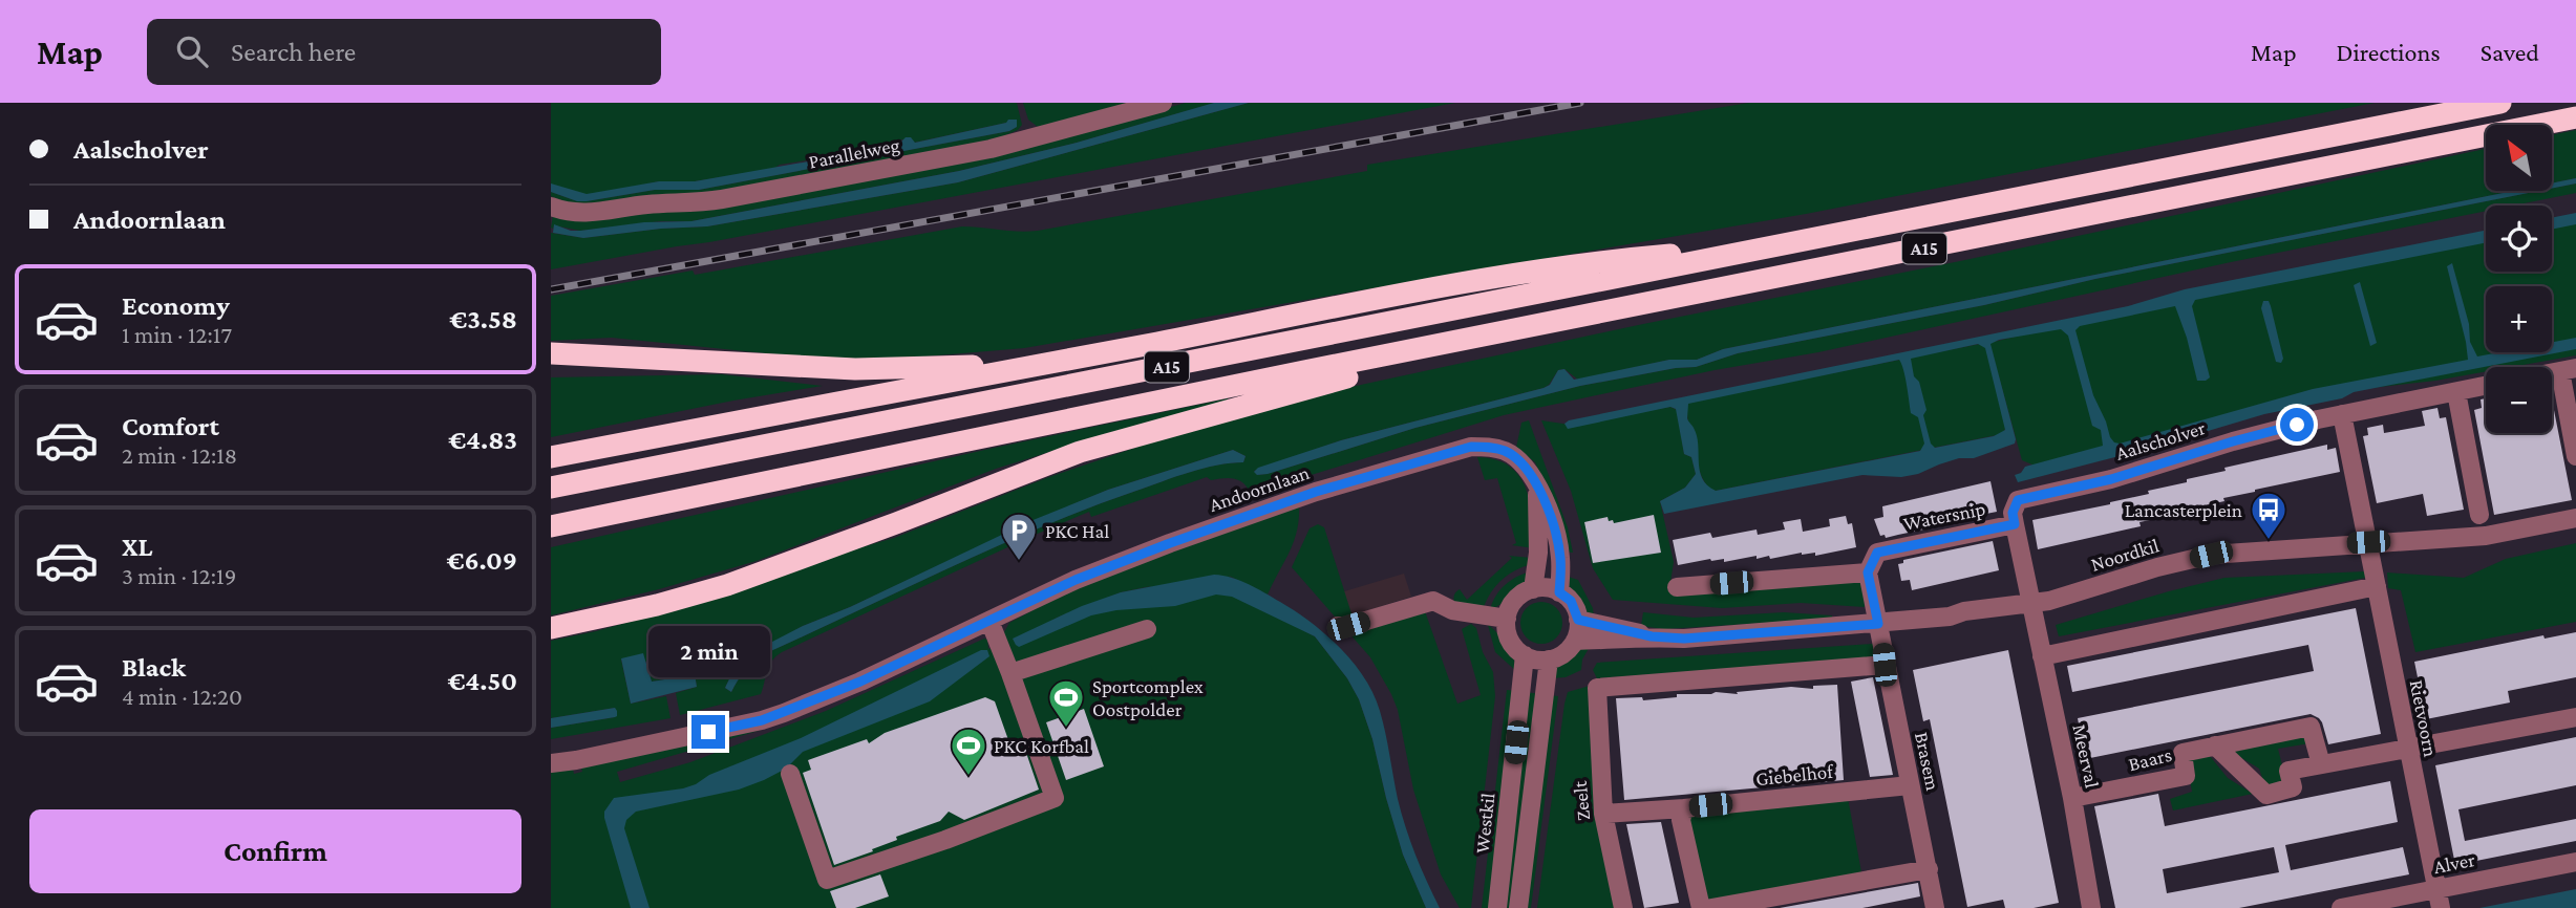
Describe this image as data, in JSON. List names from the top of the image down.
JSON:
{
  "streets": {
    "highway": ["A15"],
    "street": [
      "Parallelweg",
      "Aalscholver",
      "Andoornlaan",
      "Watersnip",
      "Noordkil",
      "Rietvoorn",
      "Meerval",
      "Baars",
      "Brasem",
      "Giebelhof",
      "Zeelt",
      "Westkil",
      "Alver"
    ]
  },
  "crossings": [
    ["Aalscholver", "Watersnip"],
    ["Andoornlaan", "Noordkil"],
    ["Andoornlaan", "Westkil"],
    ["Watersnip", "Noordkil"],
    ["Watersnip", "Meerval"],
    ["Noordkil", "Rietvoorn"],
    ["Noordkil", "Meerval"],
    ["Noordkil", "Brasem"],
    ["Noordkil", "Westkil"],
    ["Rietvoorn", "Alver"],
    ["Meerval", "Baars"],
    ["Brasem", "Giebelhof"],
    ["Brasem", "Zeelt"],
    ["Giebelhof", "Zeelt"]
  ],
  "places": {
    "bus stop": ["Lancasterplein"],
    "parking": ["PKC Hal"],
    "sports": ["Sportcomplex Oostpolder", "PKC Korfbal"]
  },
  "north": "top left",
  "page": {
    "header": "Map",
    "search": "Search here",
    "nav": ["Map", "Directions", "Saved"],
    "banner": ["Aalscholver", "Andoornlaan"],
    "map_buttons": ["+", "−"],
    "list": [
      {
        "name": "Economy",
        "note": "1 min · 12:17",
        "value": "€3.58"
      },
      {
        "name": "Comfort",
        "note": "2 min · 12:18",
        "value": "€4.83"
      },
      {
        "name": "XL",
        "note": "3 min · 12:19",
        "value": "€6.09"
      },
      {
        "name": "Black",
        "note": "4 min · 12:20",
        "value": "€4.50"
      }
    ],
    "bubble": "2 min",
    "buttons": "Confirm"
  }
}
